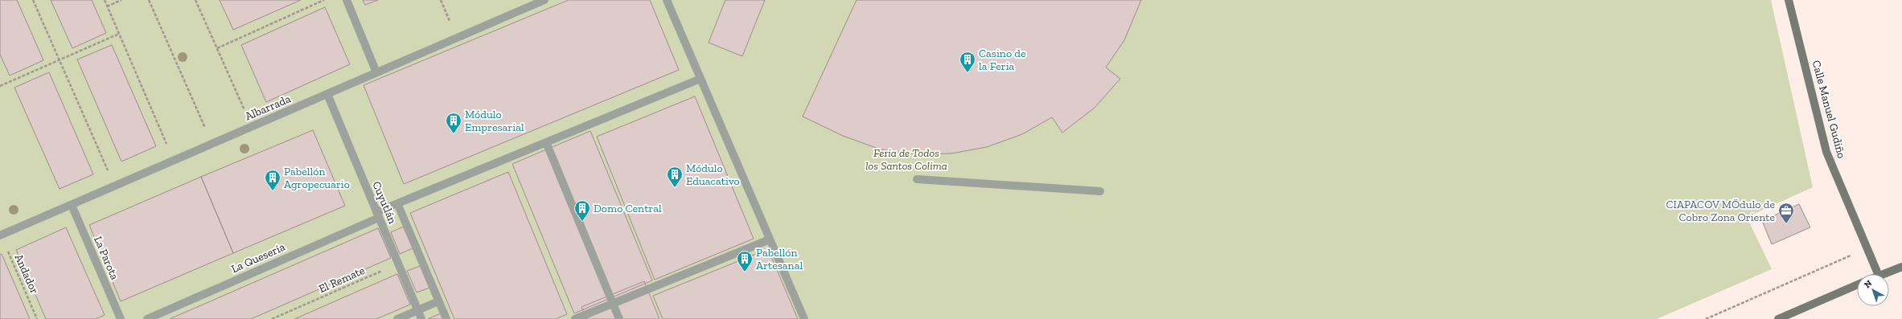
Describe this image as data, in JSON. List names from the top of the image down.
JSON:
{
  "streets": {
    "main road": ["Calle Manuel Gudiño"],
    "street": [
      "Albarrada",
      "Cuyutlán",
      "La Parota",
      "La Quesería"
    ],
    "path": ["Andador", "El Remate"]
  },
  "crossings": [
    ["Albarrada", "Cuyutlán"],
    ["Albarrada", "La Parota"],
    ["Albarrada", "Andador"],
    ["Cuyutlán", "La Quesería"],
    ["Cuyutlán", "El Remate"]
  ],
  "parks": ["Feria de Todos los Santos Colima"],
  "places": {
    "building": [
      "Casino de la Feria",
      "Módulo Empresarial",
      "Módulo Eduacativo",
      "Pabellón Agropecuario",
      "Domo Central",
      "Pabellón Artesanal"
    ],
    "office": ["CIAPACOV MÖdulo de Cobro Zona Oriente"]
  },
  "north": "top left"
}
